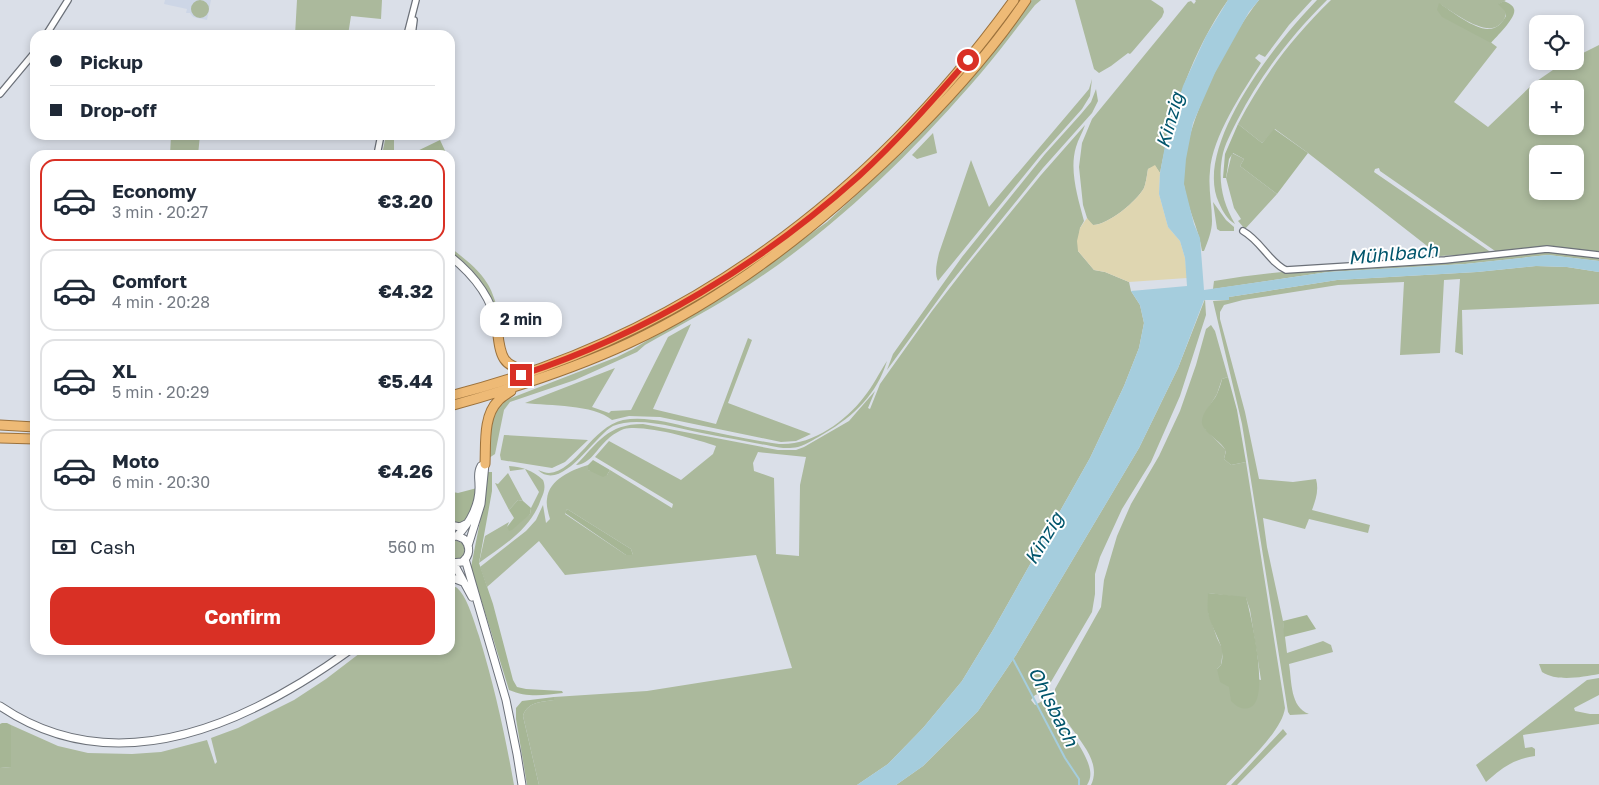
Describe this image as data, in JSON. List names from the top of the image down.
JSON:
{
  "water": ["Kinzig", "Mühlbach", "Ohlsbach"],
  "page": {
    "map_buttons": ["+", "−"],
    "banner": ["Pickup", "Drop-off"],
    "list": [
      {
        "name": "Economy",
        "note": "3 min · 20:27",
        "value": "€3.20"
      },
      {
        "name": "Comfort",
        "note": "4 min · 20:28",
        "value": "€4.32"
      },
      {
        "name": "XL",
        "note": "5 min · 20:29",
        "value": "€5.44"
      },
      {
        "name": "Moto",
        "note": "6 min · 20:30",
        "value": "€4.26"
      }
    ],
    "bubble": "2 min",
    "pay": ["Cash", "560 m"],
    "buttons": "Confirm"
  }
}
